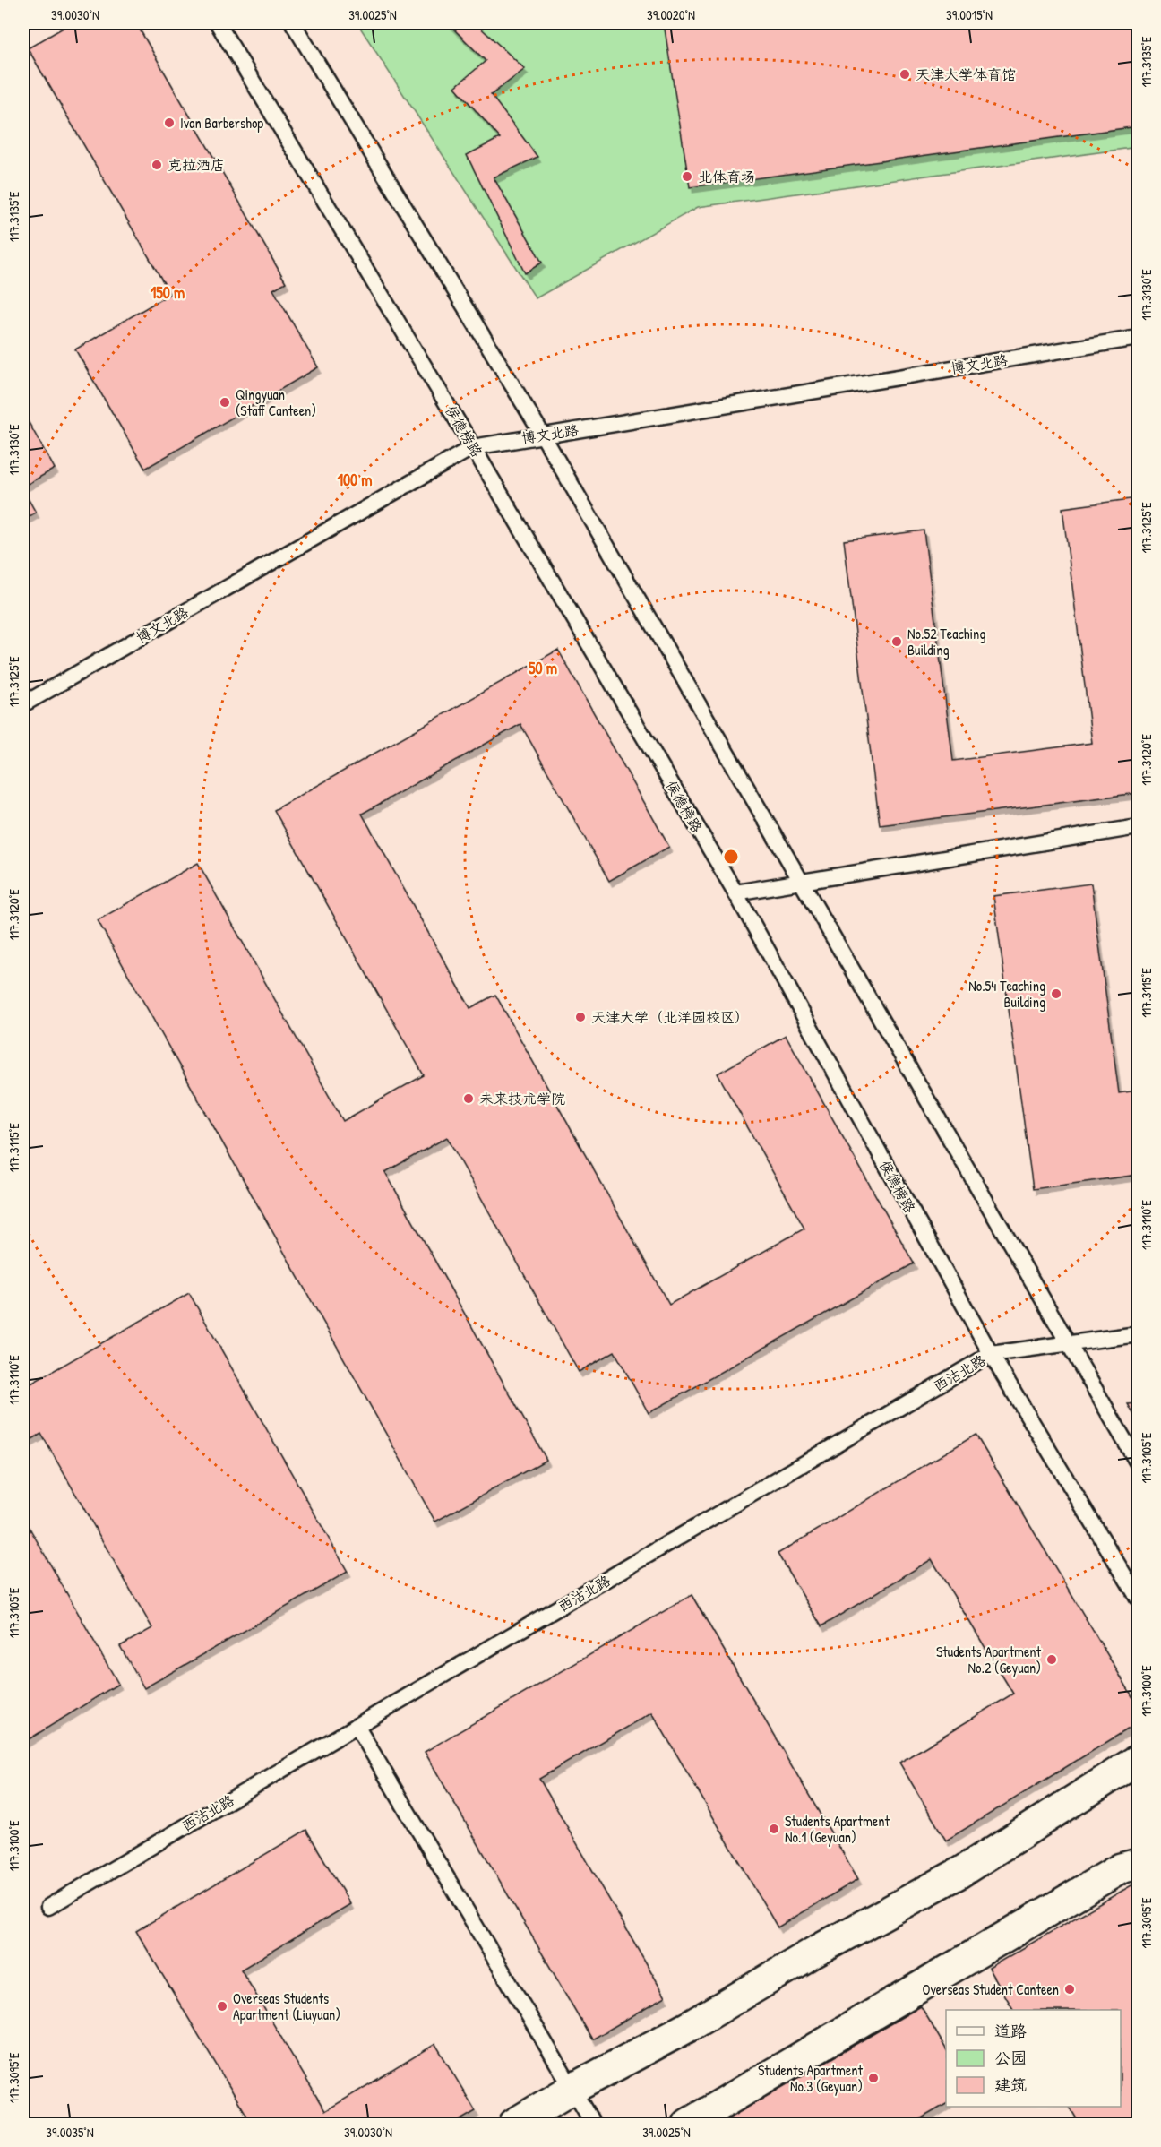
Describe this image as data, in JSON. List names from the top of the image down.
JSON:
{
  "streets": {
    "lane": ["博文北路", "侯德榜路", "西沽北路"]
  },
  "crossings": [
    ["博文北路", "侯德榜路"],
    ["侯德榜路", "西沽北路"]
  ],
  "places": [
    "天津大学体育馆",
    "Ivan Barbershop",
    "克拉酒店",
    "北体育场",
    "Qingyuan (Staff Canteen)",
    "No.52 Teaching Building",
    "No.54 Teaching Building",
    "天津大学（北洋园校区）",
    "未来技术学院",
    "Students Apartment No.2 (Geyuan)",
    "Students Apartment No.1 (Geyuan)",
    "Overseas Student Canteen",
    "Overseas Students Apartment (Liuyuan)",
    "Students Apartment No.3 (Geyuan)"
  ],
  "legend": ["道路", "公园", "建筑"],
  "coordinates": [
    "39.0030°N",
    "39.0025°N",
    "39.0020°N",
    "39.0015°N",
    "117.3135°E",
    "117.3130°E",
    "117.3125°E",
    "117.3120°E",
    "117.3115°E",
    "117.3110°E",
    "117.3105°E",
    "117.3100°E",
    "117.3095°E",
    "39.0035°N"
  ],
  "rings": ["150 m", "100 m", "50 m"]
}
